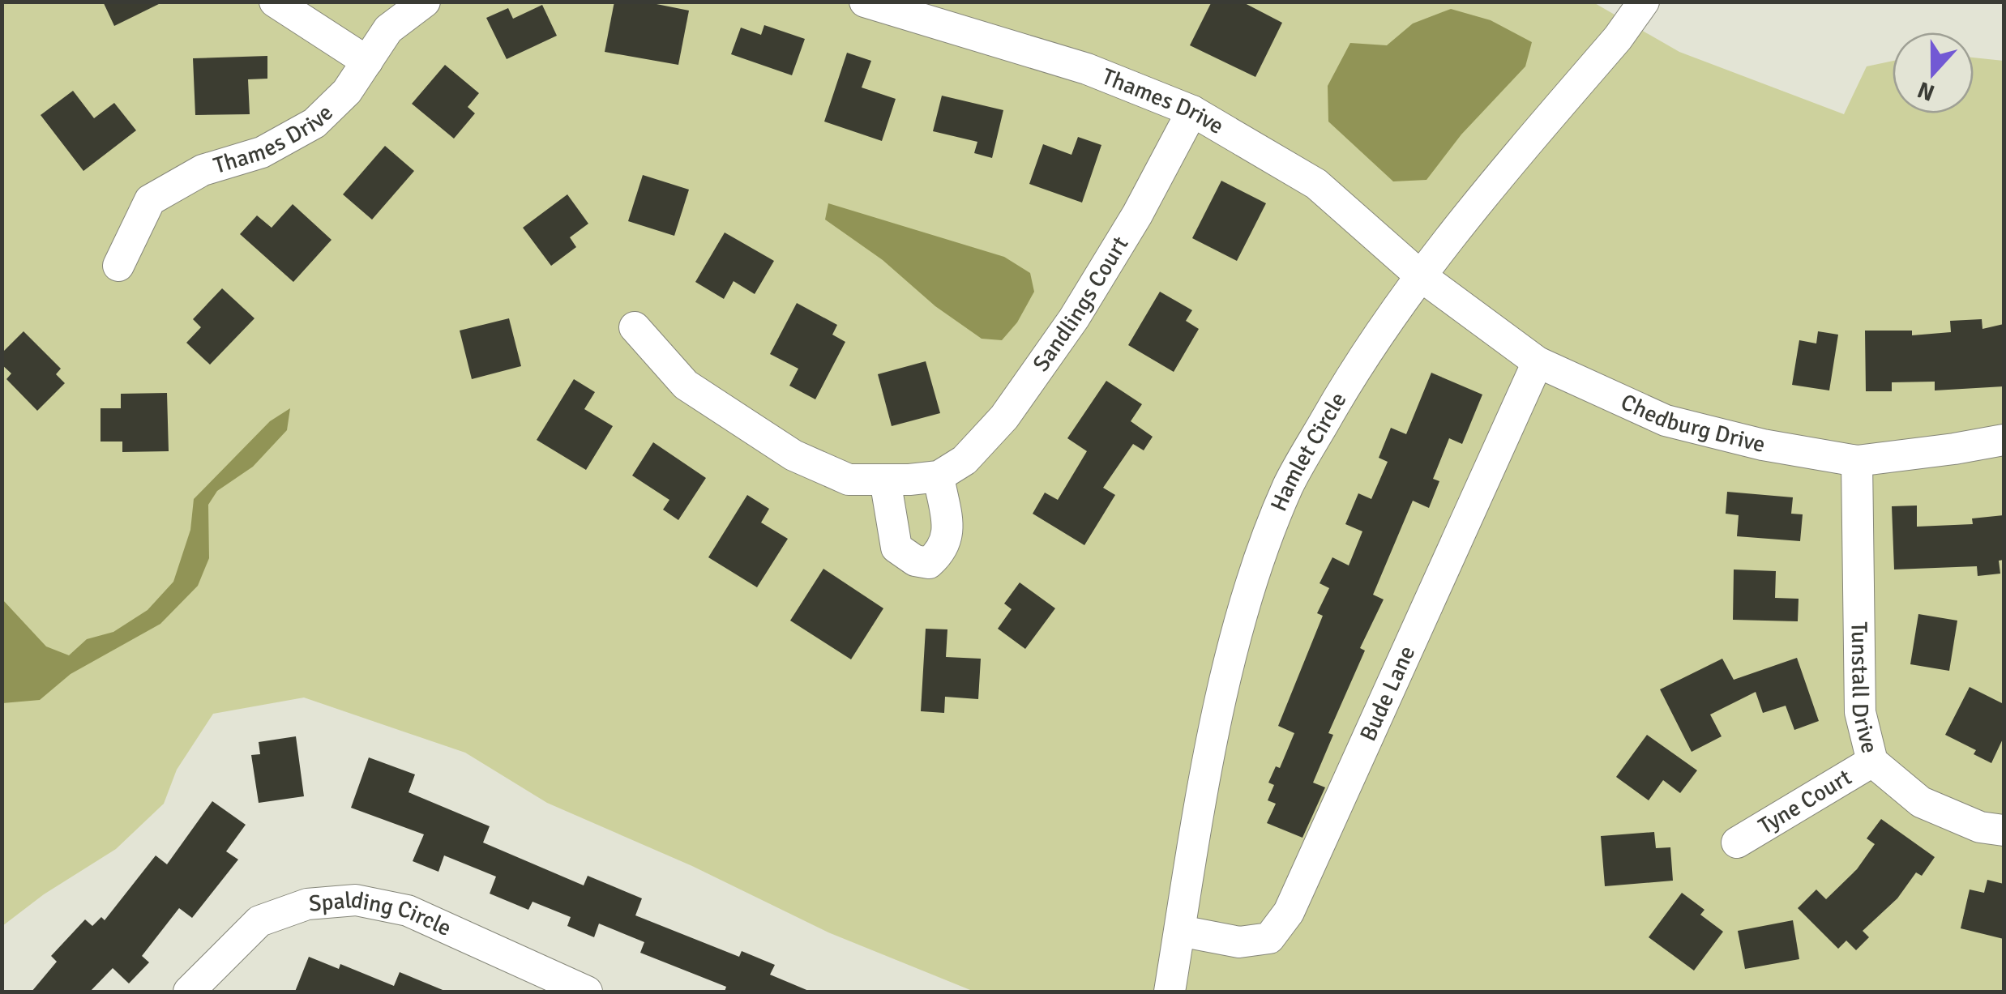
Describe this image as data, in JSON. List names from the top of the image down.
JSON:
{
  "streets": {
    "street": [
      "Thames Drive",
      "Sandlings Court",
      "Chedburg Drive",
      "Hamlet Circle",
      "Tunstall Drive",
      "Bude Lane",
      "Tyne Court",
      "Spalding Circle"
    ]
  },
  "crossings": [
    ["Thames Drive", "Sandlings Court"],
    ["Thames Drive", "Chedburg Drive"],
    ["Thames Drive", "Hamlet Circle"],
    ["Chedburg Drive", "Hamlet Circle"],
    ["Chedburg Drive", "Tunstall Drive"],
    ["Chedburg Drive", "Bude Lane"],
    ["Hamlet Circle", "Bude Lane"],
    ["Tunstall Drive", "Tyne Court"]
  ],
  "north": "bottom"
}
